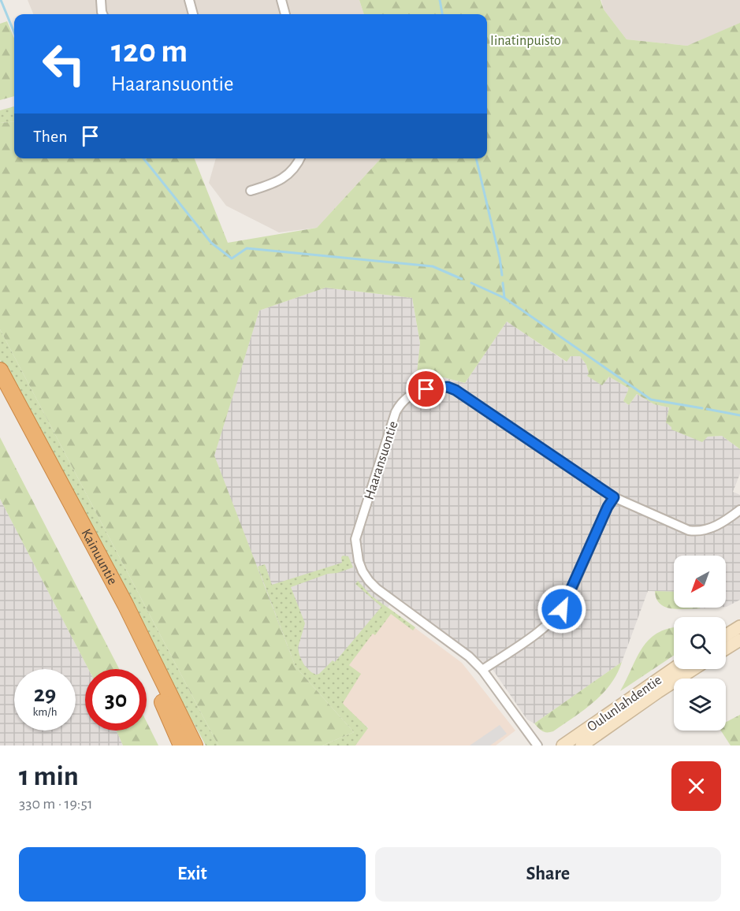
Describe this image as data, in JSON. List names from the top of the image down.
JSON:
{
  "streets": {
    "highway": ["Kainuuntie"],
    "main road": ["Oulunlahdentie"],
    "street": ["Haaransuontie"]
  },
  "parks": ["Iinatinpuisto"],
  "north": "bottom left",
  "page": {
    "turn": ["120 m", "Haaransuontie"],
    "then": "Then",
    "speed": "29 km/h",
    "limit": "30",
    "heading": ["1 min", "330 m · 19:51"],
    "buttons": ["Exit", "Share"]
  }
}
